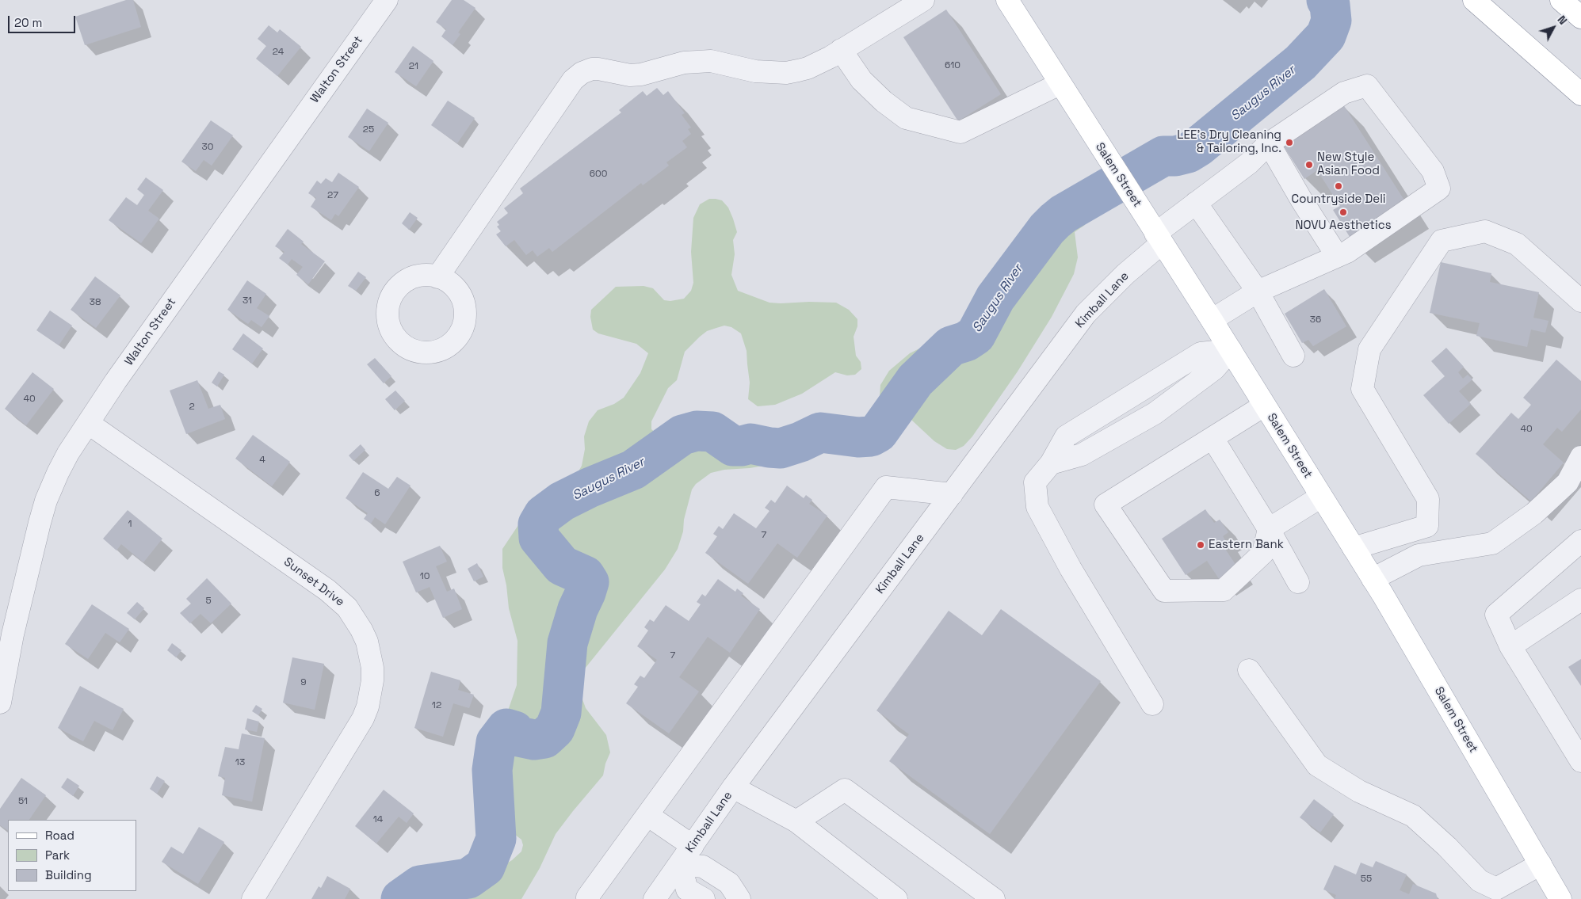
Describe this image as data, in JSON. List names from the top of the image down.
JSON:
{
  "streets": {
    "main road": ["Salem Street"],
    "street": ["Walton Street", "Kimball Lane", "Sunset Drive"]
  },
  "crossings": [
    ["Walton Street", "Sunset Drive"],
    ["Salem Street", "Kimball Lane"]
  ],
  "water": ["Saugus River"],
  "places": [
    "LEE's Dry Cleaning & Tailoring, Inc.",
    "New Style Asian Food",
    "Countryside Deli",
    "NOVU Aesthetics",
    "Eastern Bank"
  ],
  "house_numbers": [
    "24",
    "610",
    "21",
    "25",
    "30",
    "600",
    "27",
    "31",
    "38",
    "36",
    "40",
    "2",
    "40",
    "4",
    "6",
    "1",
    "7",
    "10",
    "5",
    "7",
    "9",
    "12",
    "13",
    "51",
    "14",
    "55"
  ],
  "legend": ["Road", "Park", "Building"],
  "scale_bar": "20 m",
  "north": "top right"
}
